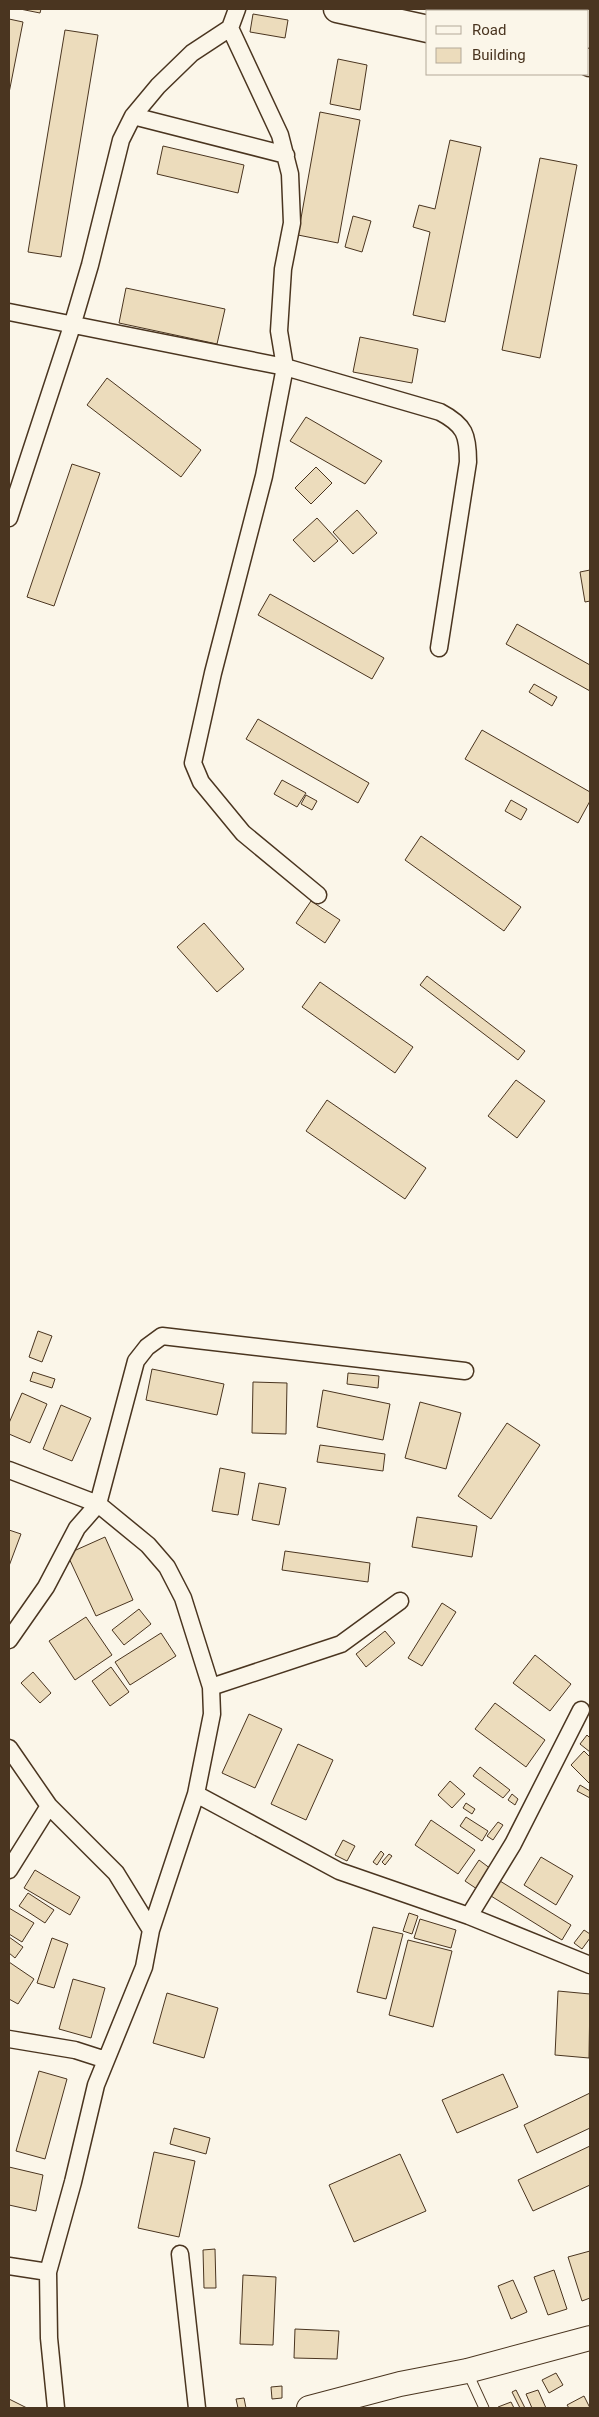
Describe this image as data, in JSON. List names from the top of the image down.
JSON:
{
  "legend": ["Road", "Building"]
}
